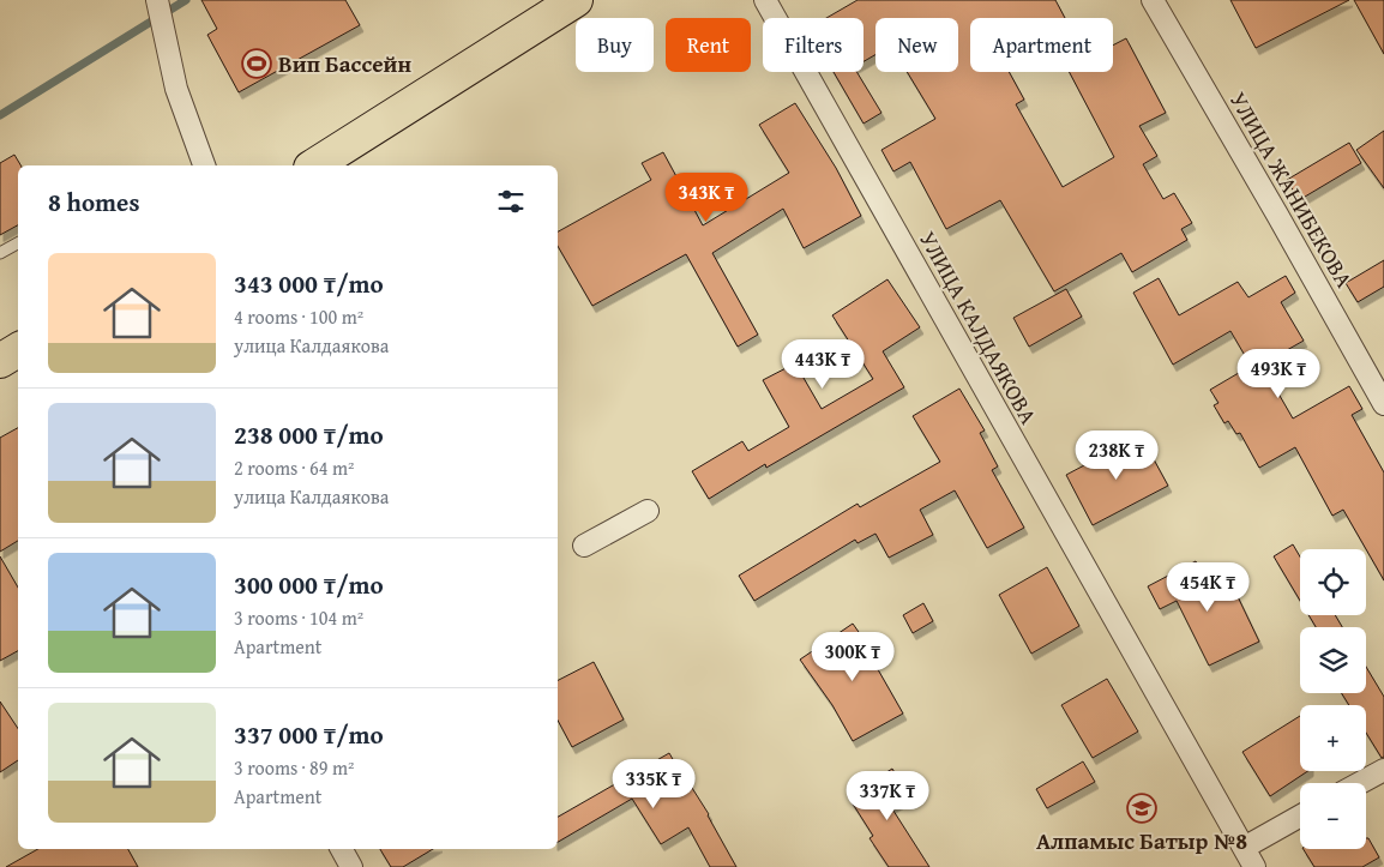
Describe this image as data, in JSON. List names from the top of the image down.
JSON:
{
  "streets": {
    "street": ["УЛИЦА ЖАНИБЕКОВА", "УЛИЦА КАЛДАЯКОВА"]
  },
  "places": {
    "sports": ["Вип Бассейн"],
    "school or university": ["Алпамыс Батыр №8"]
  },
  "page": {
    "chip": [
      "Buy",
      "Rent",
      "Filters",
      "New",
      "Apartment"
    ],
    "heading": "8 homes",
    "price": [
      "343K ₸",
      "443K ₸",
      "493K ₸",
      "238K ₸",
      "454K ₸",
      "300K ₸",
      "335K ₸",
      "337K ₸"
    ],
    "list": [
      {
        "name": "343 000 ₸/mo",
        "note": "4 rooms · 100 m² · улица Калдаякова"
      },
      {
        "name": "238 000 ₸/mo",
        "note": "2 rooms · 64 m² · улица Калдаякова"
      },
      {
        "name": "300 000 ₸/mo",
        "note": "3 rooms · 104 m² · Apartment"
      },
      {
        "name": "337 000 ₸/mo",
        "note": "3 rooms · 89 m² · Apartment"
      }
    ],
    "map_buttons": ["+", "−"]
  }
}
